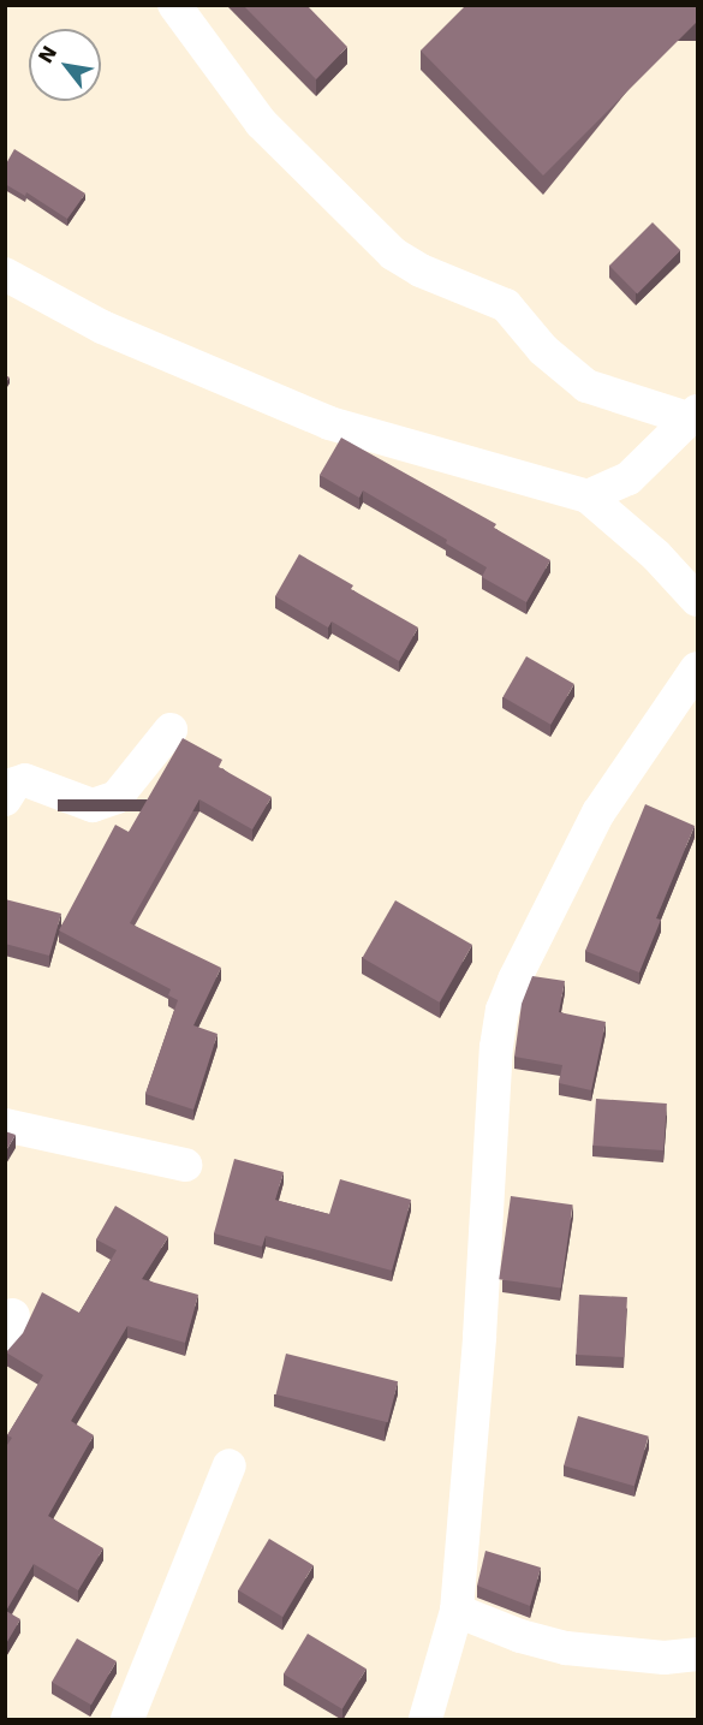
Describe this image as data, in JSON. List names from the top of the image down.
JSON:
{
  "north": "top left"
}
